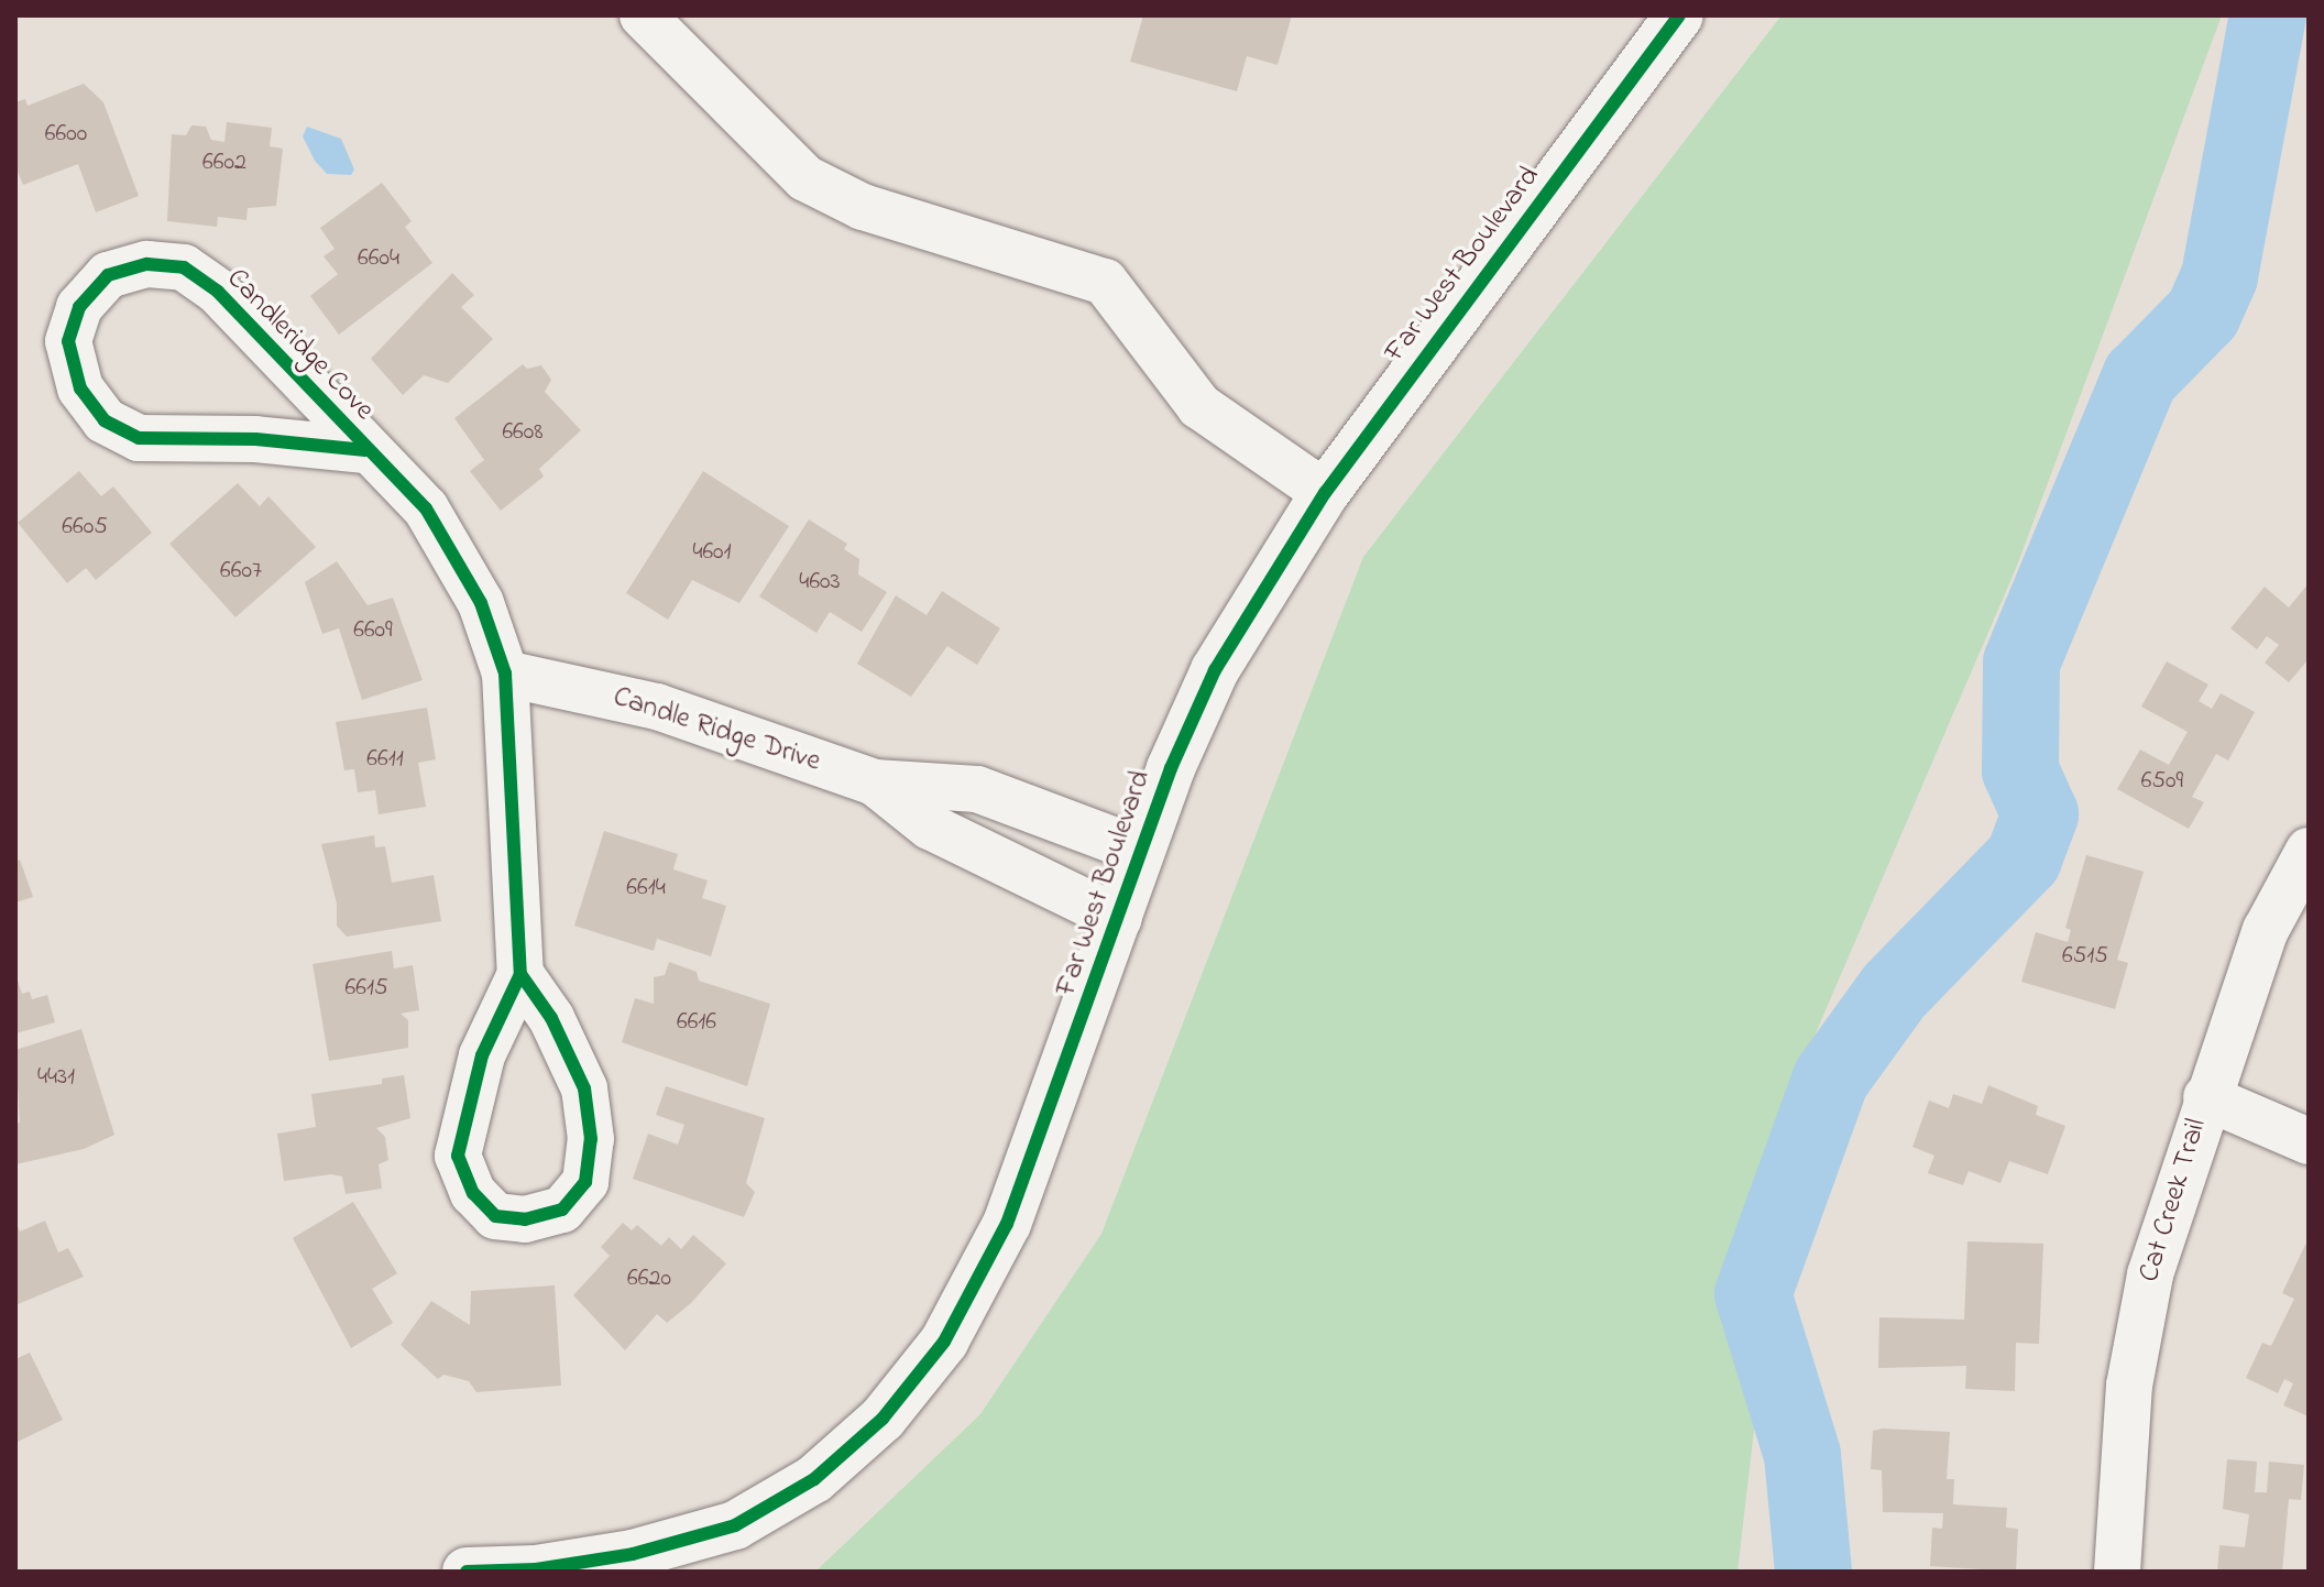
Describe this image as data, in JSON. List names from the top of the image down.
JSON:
{
  "streets": {
    "street": [
      "Far West Boulevard",
      "Candleridge Cove",
      "Candle Ridge Drive",
      "Cat Creek Trail"
    ]
  },
  "crossings": [
    ["Far West Boulevard", "Candle Ridge Drive"],
    ["Candleridge Cove", "Candle Ridge Drive"]
  ],
  "house_numbers": [
    "6600",
    "6602",
    "6604",
    "6608",
    "6605",
    "4601",
    "6607",
    "4603",
    "6609",
    "6611",
    "6509",
    "6614",
    "6515",
    "6615",
    "6616",
    "4431",
    "6620"
  ]
}
